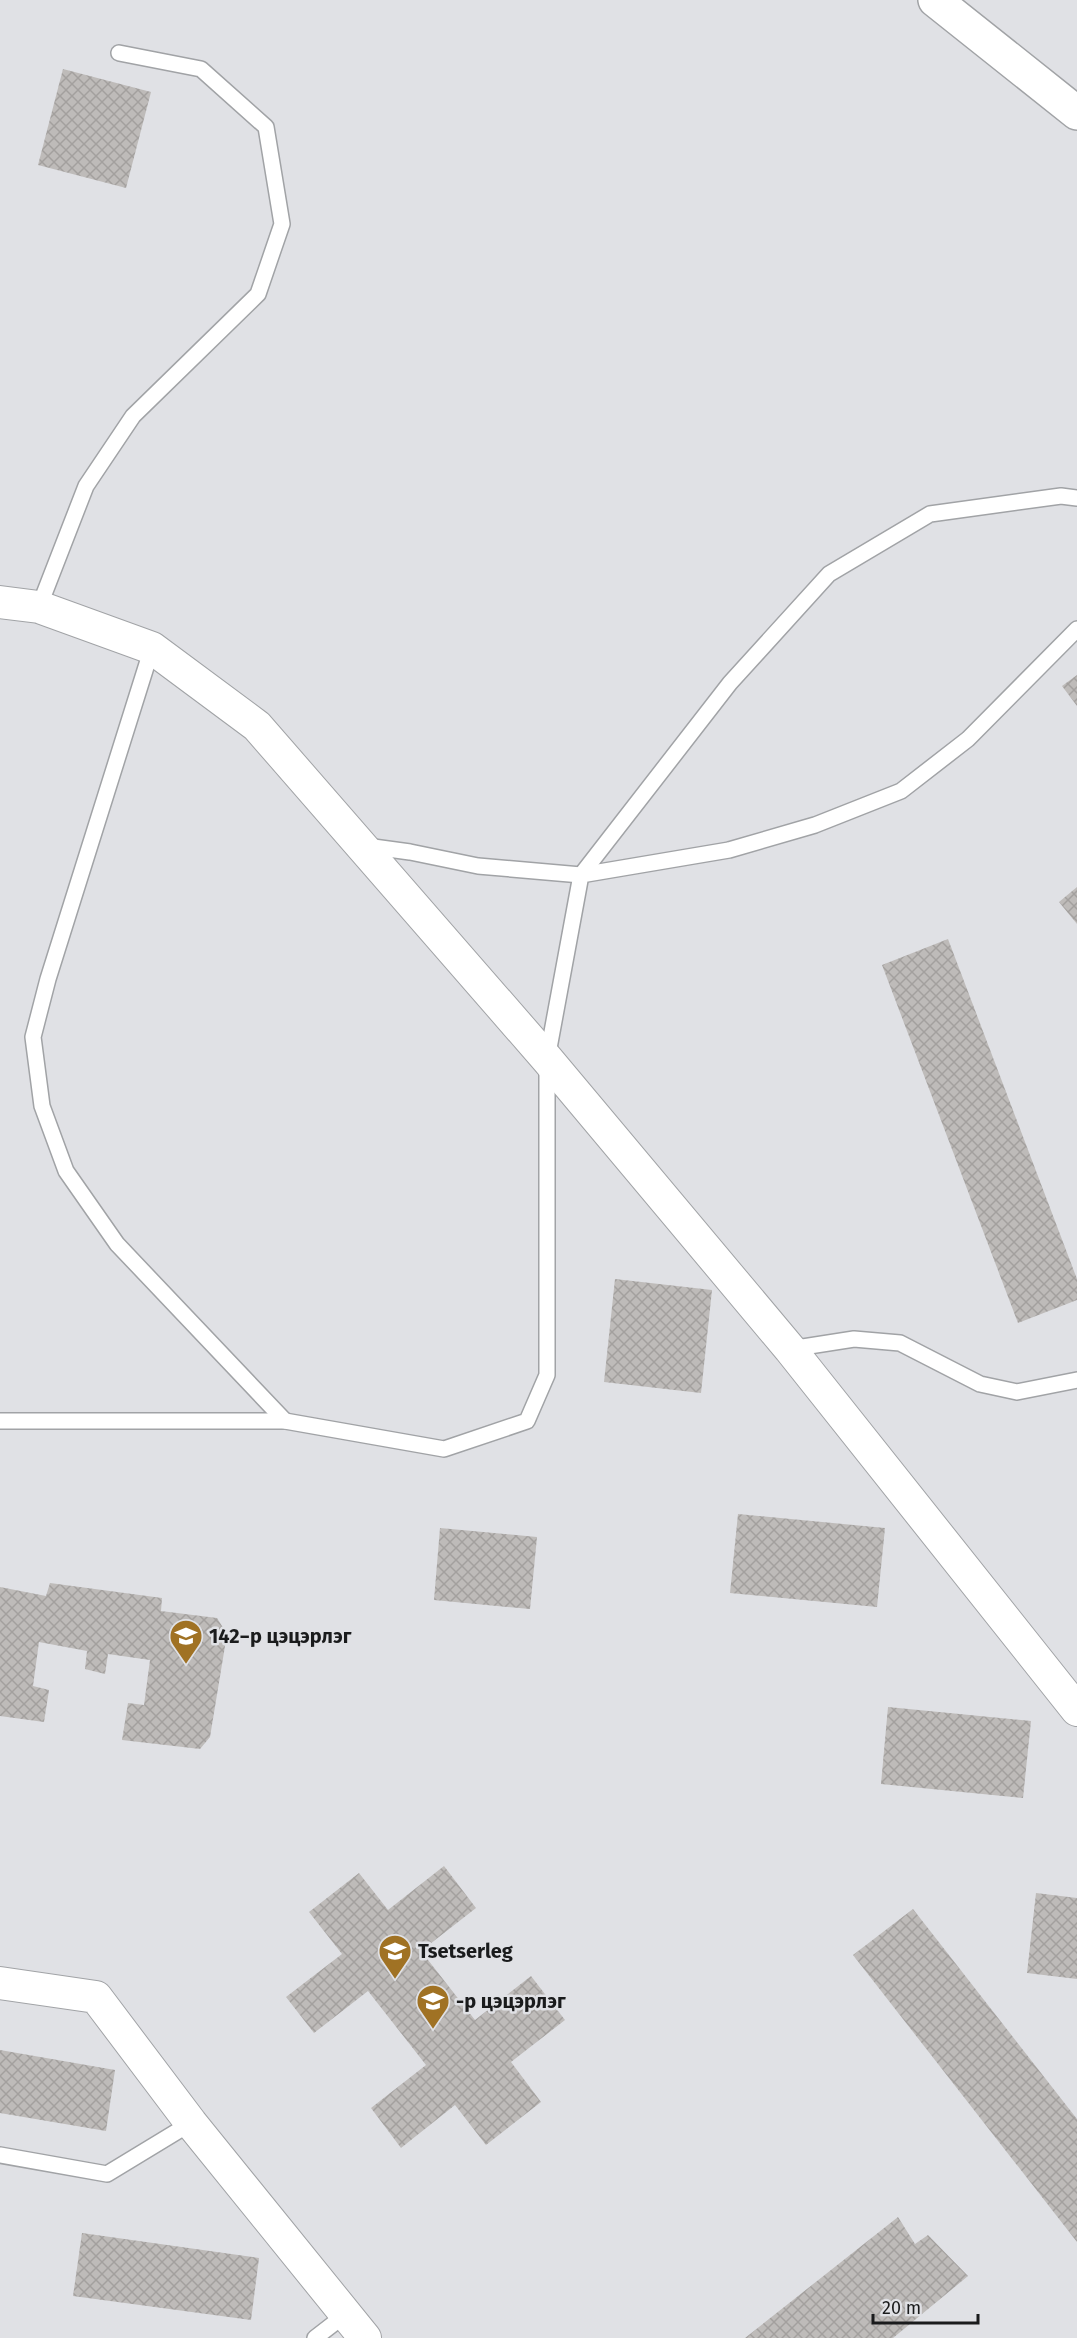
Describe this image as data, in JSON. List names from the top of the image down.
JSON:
{
  "places": {
    "school or university": ["142−р цэцэрлэг", "Tsetserleg", "-р цэцэрлэг"]
  },
  "scale_bar": "20 m"
}
